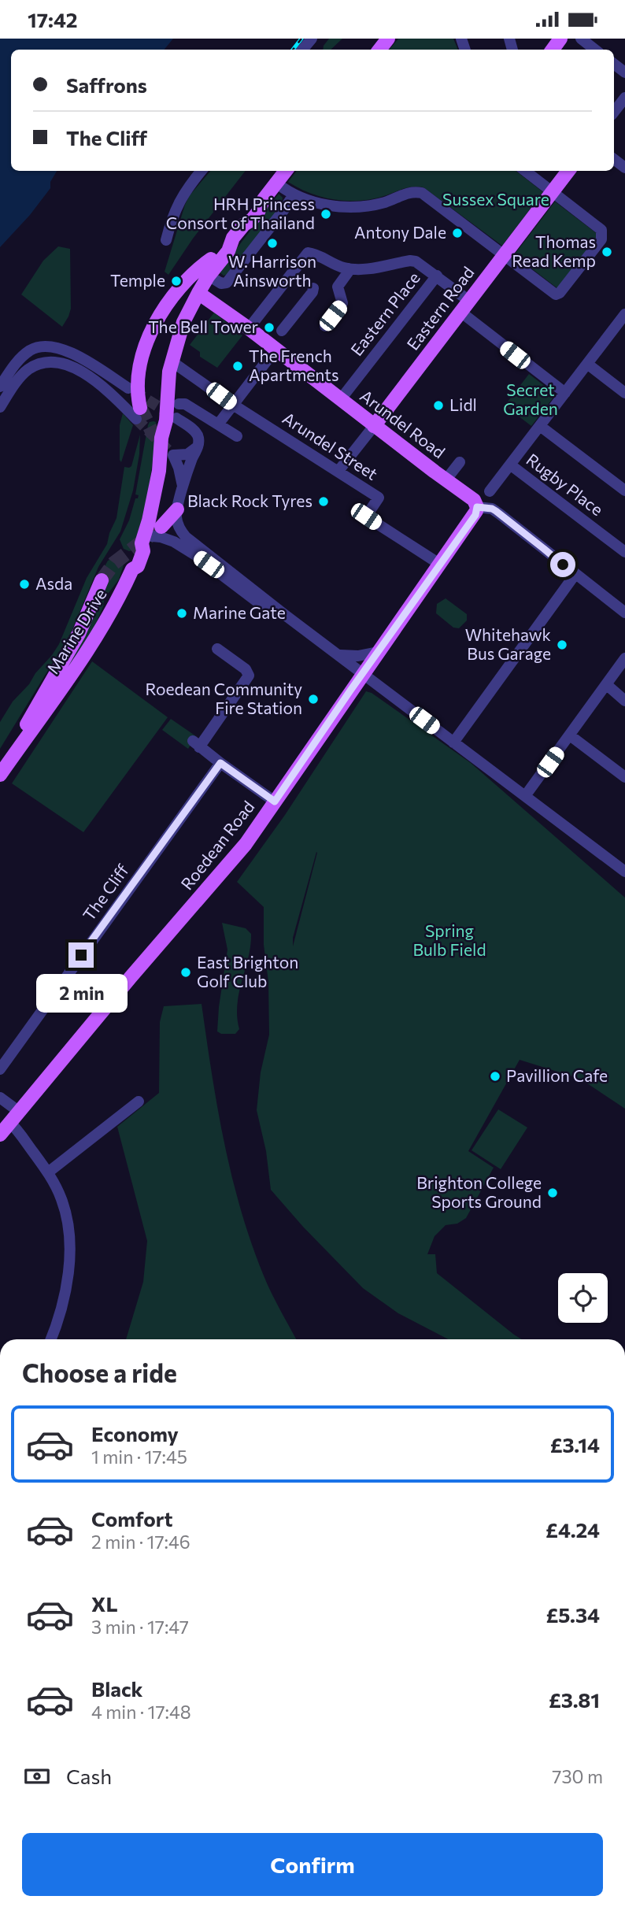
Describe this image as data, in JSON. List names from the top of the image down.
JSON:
{
  "streets": {
    "main road": [
      "Eastern Road",
      "Arundel Road",
      "Marine Drive",
      "Roedean Road"
    ],
    "street": [
      "Eastern Place",
      "Arundel Street",
      "Rugby Place",
      "The Cliff"
    ]
  },
  "crossings": [
    ["Eastern Road", "Arundel Road"],
    ["Eastern Road", "Arundel Street"],
    ["Eastern Place", "Arundel Road"],
    ["Arundel Road", "Marine Drive"],
    ["Arundel Road", "Roedean Road"],
    ["Arundel Street", "Marine Drive"],
    ["Arundel Street", "Roedean Road"]
  ],
  "parks": ["Sussex Square", "Secret Garden", "Spring Bulb Field"],
  "places": [
    "HRH Princess Consort of Thailand",
    "Antony Dale",
    "W. Harrison Ainsworth",
    "Thomas Read Kemp",
    "Temple",
    "The Bell Tower",
    "The French Apartments",
    "Lidl",
    "Black Rock Tyres",
    "Asda",
    "Marine Gate",
    "Whitehawk Bus Garage",
    "Roedean Community Fire Station",
    "East Brighton Golf Club",
    "Pavillion Cafe",
    "Brighton College Sports Ground"
  ],
  "page": {
    "status": "17:42",
    "banner": ["Saffrons", "The Cliff"],
    "bubble": "2 min",
    "heading": "Choose a ride",
    "list": [
      {
        "name": "Economy",
        "note": "1 min · 17:45",
        "value": "£3.14"
      },
      {
        "name": "Comfort",
        "note": "2 min · 17:46",
        "value": "£4.24"
      },
      {
        "name": "XL",
        "note": "3 min · 17:47",
        "value": "£5.34"
      },
      {
        "name": "Black",
        "note": "4 min · 17:48",
        "value": "£3.81"
      }
    ],
    "pay": ["Cash", "730 m"],
    "buttons": "Confirm"
  }
}
